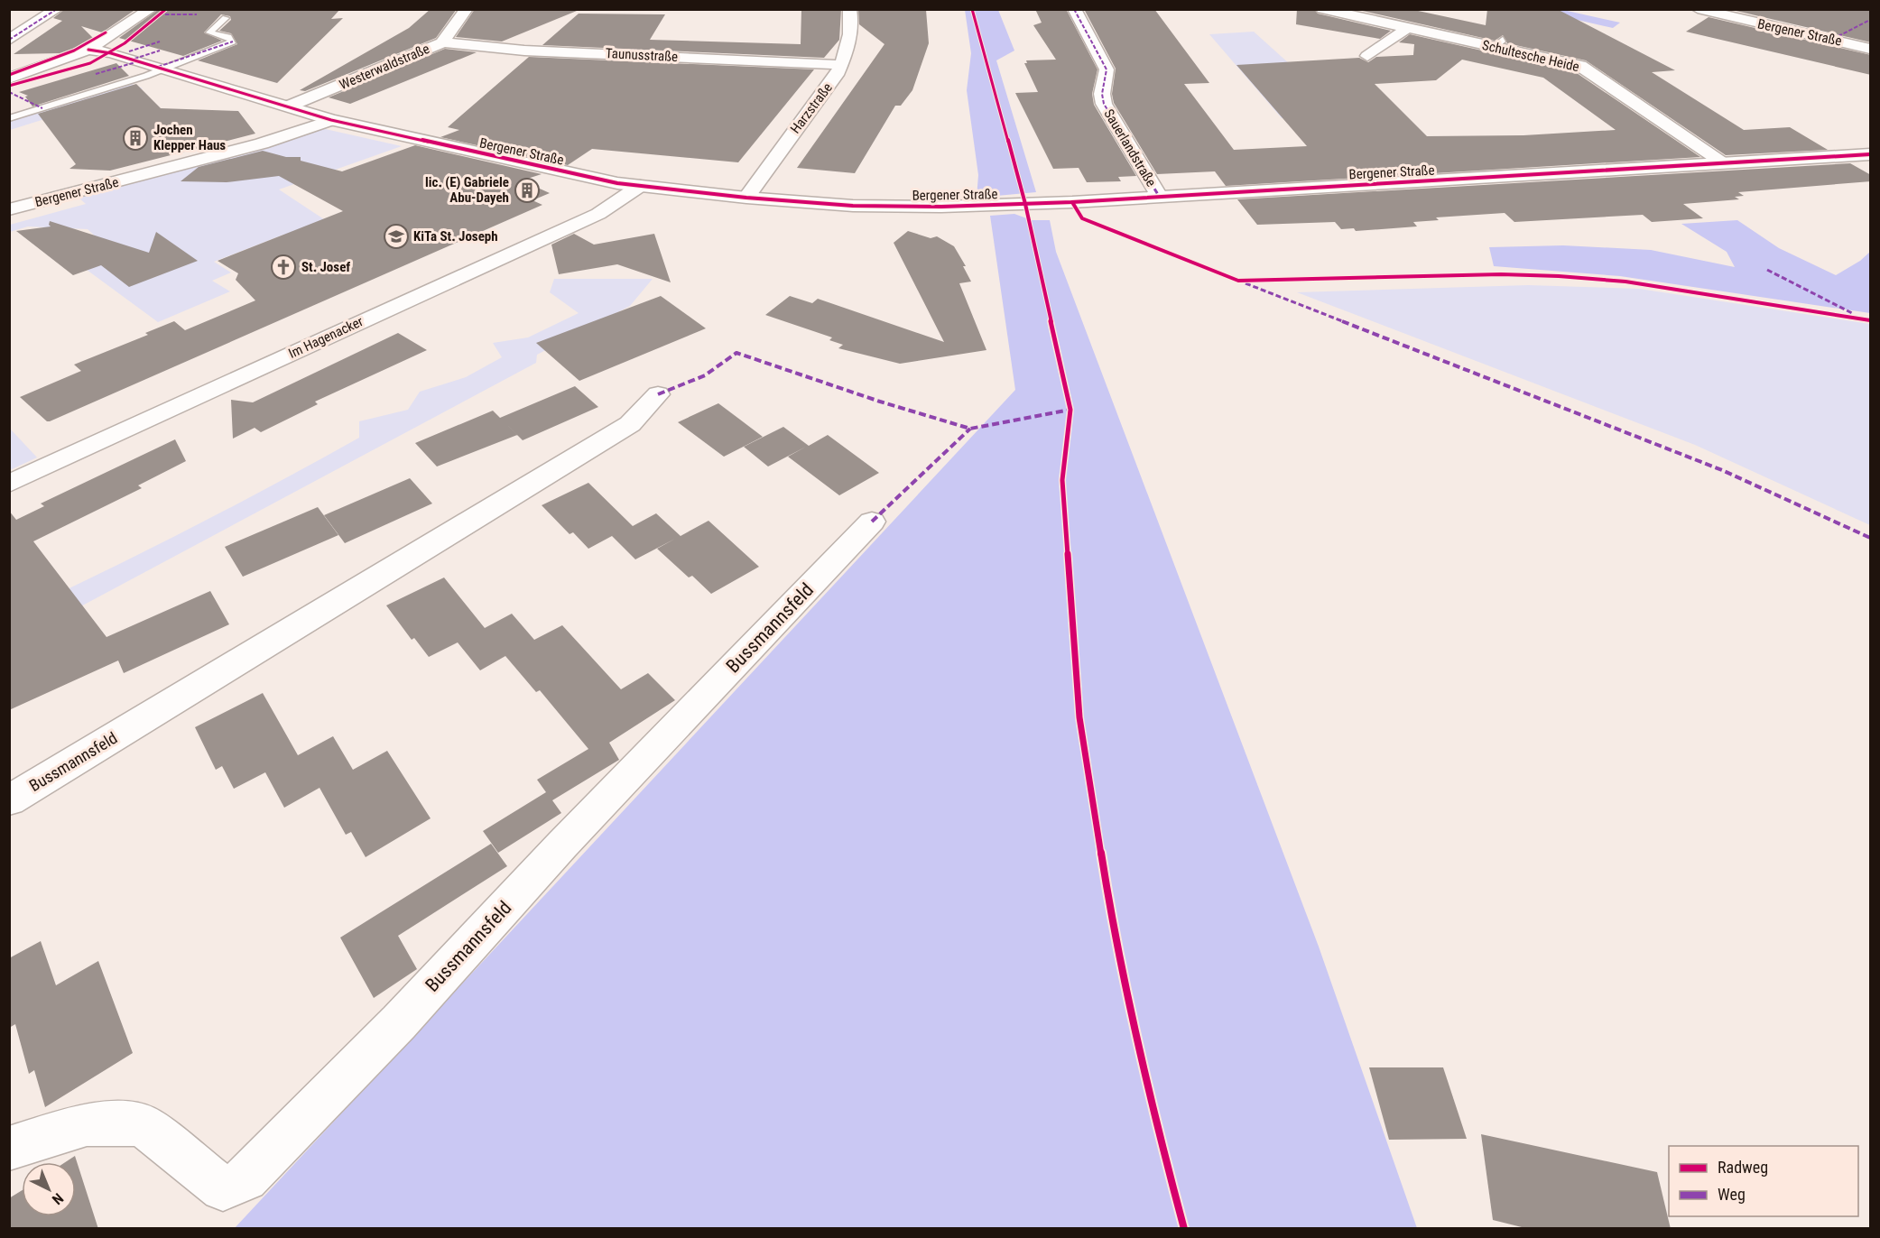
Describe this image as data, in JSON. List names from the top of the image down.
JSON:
{
  "streets": {
    "street": [
      "Bergener Straße",
      "Taunusstraße",
      "Schultesche Heide",
      "Westerwaldstraße",
      "Harzstraße",
      "Sauerlandstraße",
      "Im Hagenacker",
      "Bussmannsfeld"
    ]
  },
  "crossings": [
    ["Bergener Straße", "Schultesche Heide"],
    ["Bergener Straße", "Westerwaldstraße"],
    ["Bergener Straße", "Harzstraße"],
    ["Bergener Straße", "Sauerlandstraße"],
    ["Bergener Straße", "Im Hagenacker"],
    ["Taunusstraße", "Westerwaldstraße"],
    ["Taunusstraße", "Harzstraße"]
  ],
  "places": {
    "building": ["Jochen Klepper Haus", "lic. (E) Gabriele Abu-Dayeh"],
    "school or university": ["KiTa St. Joseph"],
    "church": ["St. Josef"]
  },
  "legend": ["Radweg", "Weg"],
  "north": "bottom right"
}
